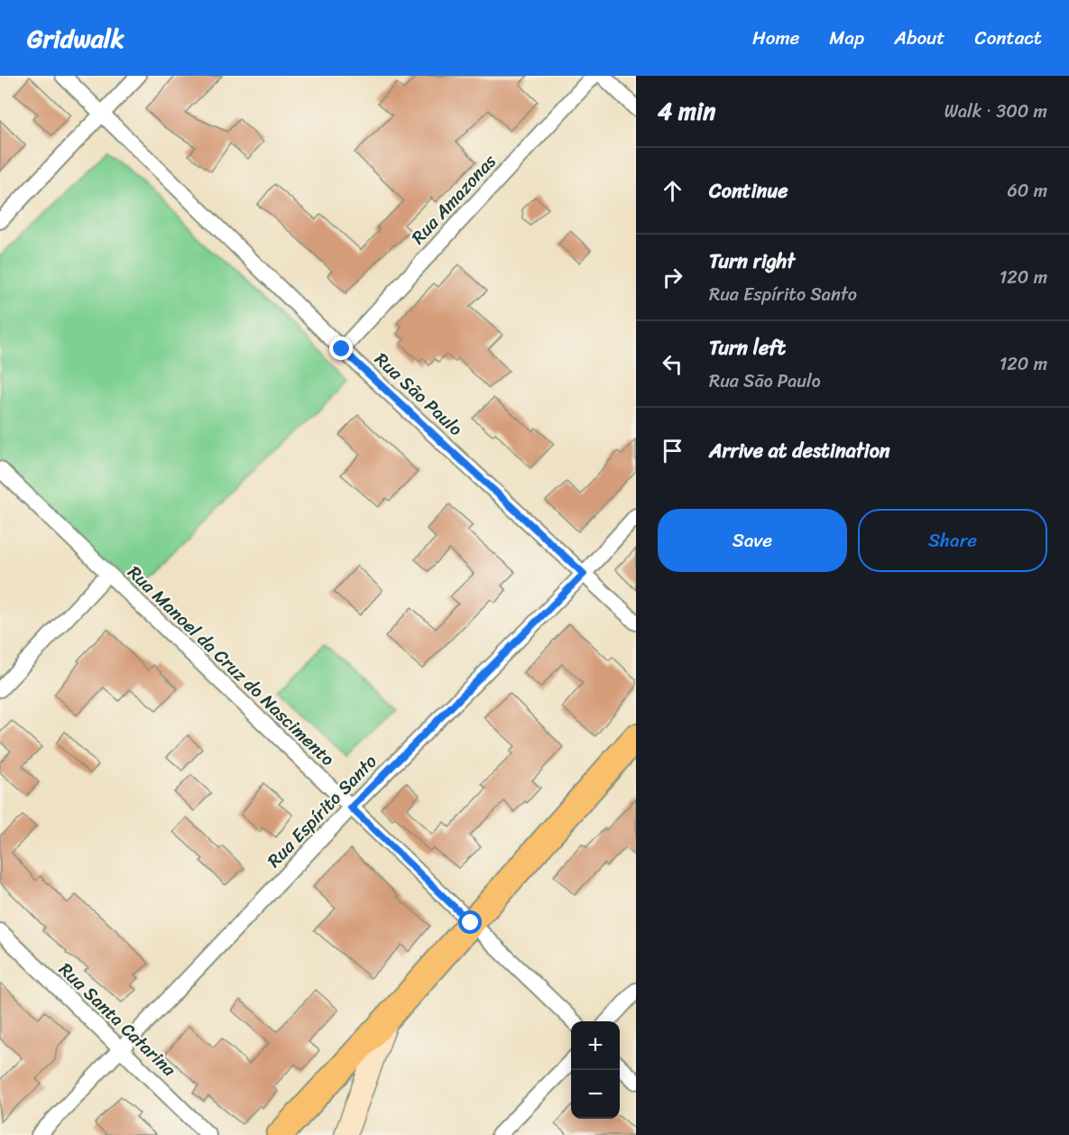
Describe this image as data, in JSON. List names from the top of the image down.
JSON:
{
  "streets": {
    "street": [
      "Rua Amazonas",
      "Rua São Paulo",
      "Rua Manoel da Cruz do Nascimento",
      "Rua Espírito Santo",
      "Rua Santa Catarina"
    ]
  },
  "crossings": [
    ["Rua Amazonas", "Rua São Paulo"],
    ["Rua São Paulo", "Rua Espírito Santo"],
    ["Rua Manoel da Cruz do Nascimento", "Rua Espírito Santo"],
    ["Rua Espírito Santo", "Rua Santa Catarina"]
  ],
  "page": {
    "header": "Gridwalk",
    "nav": [
      "Home",
      "Map",
      "About",
      "Contact"
    ],
    "heading": ["4 min", "Walk · 300 m"],
    "list": [
      ["Continue", "60 m"],
      ["Turn right", "Rua Espírito Santo", "120 m"],
      ["Turn left", "Rua São Paulo", "120 m"],
      "Arrive at destination"
    ],
    "buttons": ["Save", "Share"],
    "map_buttons": ["+", "−"]
  }
}
